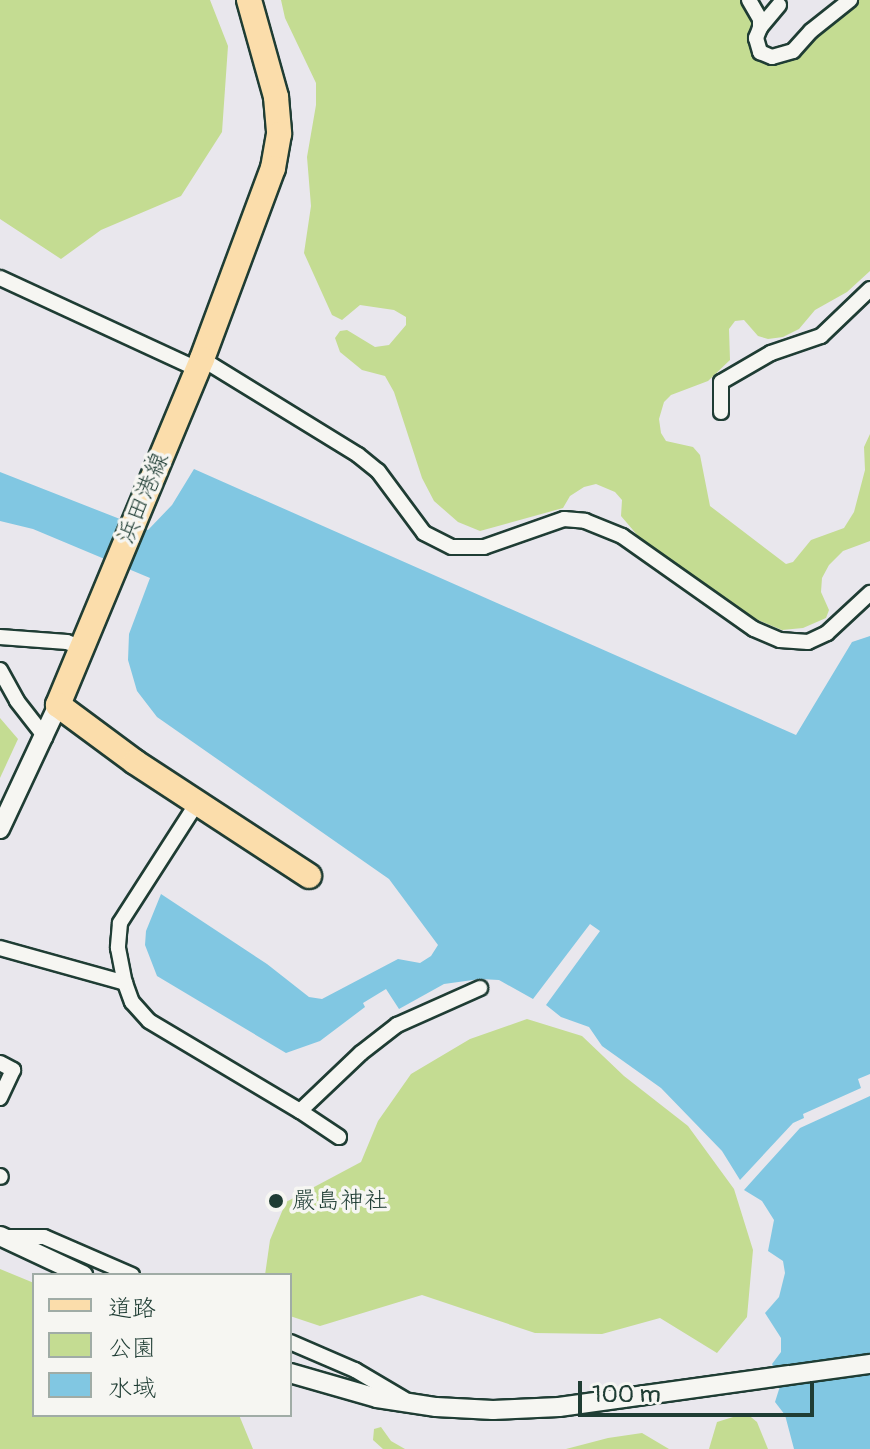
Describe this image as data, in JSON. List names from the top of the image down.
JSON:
{
  "streets": {
    "main road": ["浜田港線"]
  },
  "places": ["嚴島神社"],
  "legend": ["道路", "公園", "水域"],
  "scale_bar": "100 m"
}
